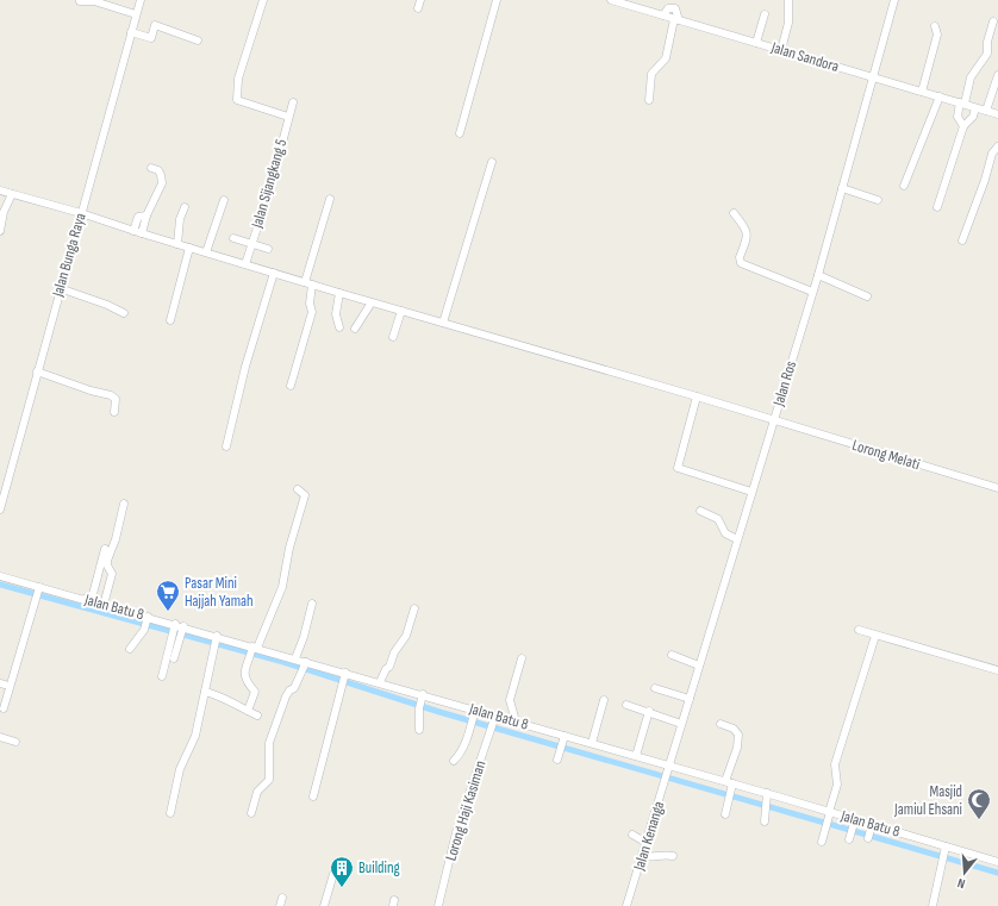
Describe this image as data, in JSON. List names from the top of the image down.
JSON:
{
  "streets": {
    "street": [
      "Jalan Sandora",
      "Jalan Sijangkang 5",
      "Jalan Bunga Raya",
      "Jalan Ros",
      "Lorong Melati",
      "Jalan Batu 8",
      "Lorong Haji Kasiman",
      "Jalan Kenanga"
    ]
  },
  "crossings": [
    ["Jalan Sandora", "Jalan Ros"],
    ["Jalan Sijangkang 5", "Lorong Melati"],
    ["Jalan Bunga Raya", "Lorong Melati"],
    ["Jalan Ros", "Lorong Melati"],
    ["Jalan Ros", "Jalan Batu 8"],
    ["Jalan Ros", "Jalan Kenanga"],
    ["Jalan Batu 8", "Lorong Haji Kasiman"],
    ["Jalan Batu 8", "Jalan Kenanga"]
  ],
  "places": {
    "supermarket": ["Pasar Mini Hajjah Yamah"],
    "mosque": ["Masjid Jamiul Ehsani"],
    "building": ["Building"]
  },
  "north": "bottom"
}
